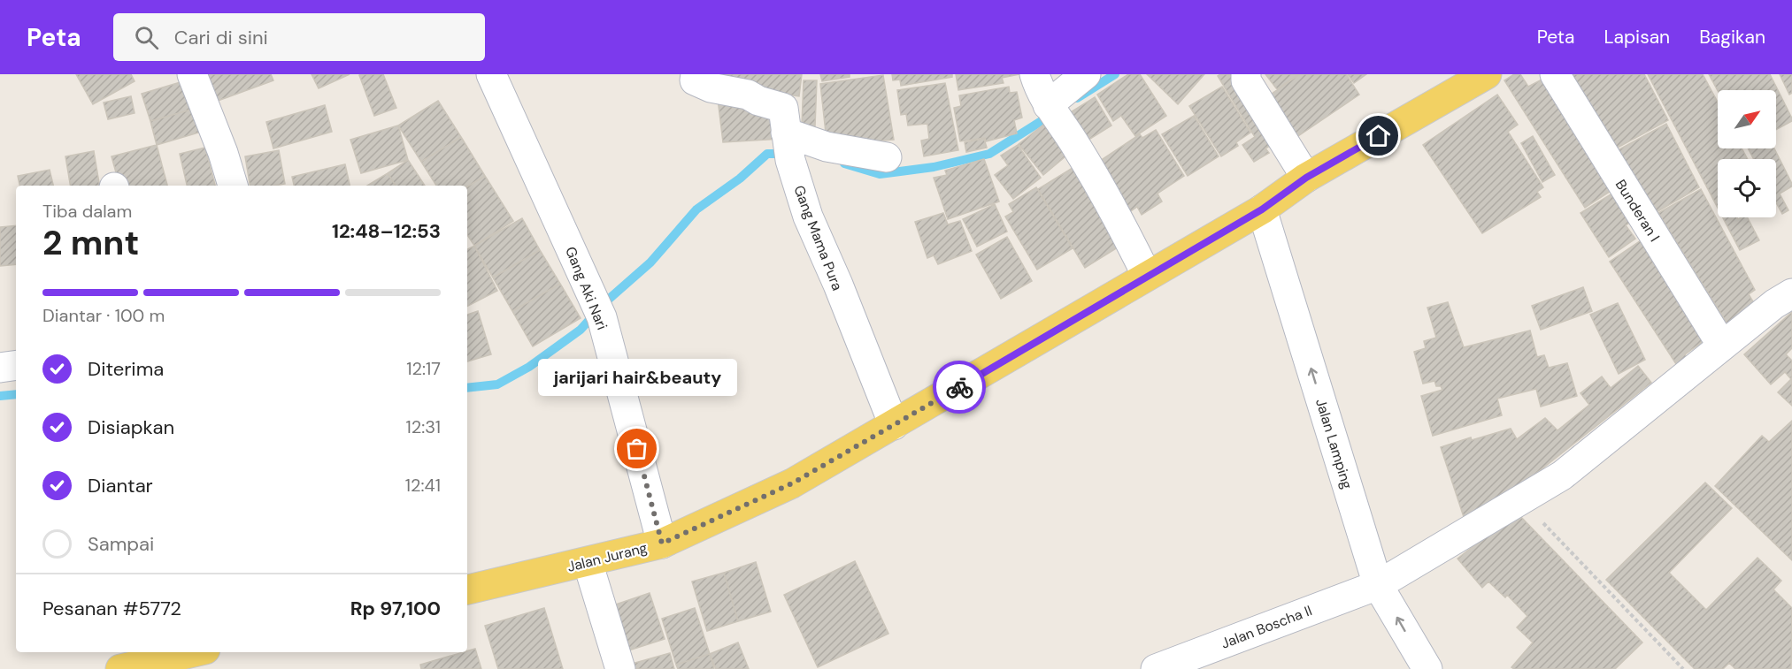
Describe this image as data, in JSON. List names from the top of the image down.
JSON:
{
  "streets": {
    "main road": ["Jalan Jurang"],
    "street": [
      "Bunderan I",
      "Gang Mama Pura",
      "Gang Aki Nari",
      "Jalan Lamping",
      "Jalan Boscha II"
    ]
  },
  "crossings": [
    ["Bunderan I", "Jalan Boscha II"],
    ["Gang Mama Pura", "Jalan Jurang"],
    ["Gang Aki Nari", "Jalan Jurang"],
    ["Jalan Lamping", "Jalan Jurang"],
    ["Jalan Lamping", "Jalan Boscha II"]
  ],
  "one_way": ["Jalan Lamping"],
  "places": ["jarijari hair&beauty"],
  "north": "top right",
  "page": {
    "header": "Peta",
    "search": "Cari di sini",
    "nav": ["Peta", "Lapisan", "Bagikan"],
    "heading": ["2 mnt", "Tiba dalam", "12:48–12:53"],
    "panel": ["Pesanan #5772", "Rp 97,100"],
    "bar": "Diantar · 100 m",
    "list": [
      ["Diterima", "12:17"],
      ["Disiapkan", "12:31"],
      ["Diantar", "12:41"],
      "Sampai"
    ],
    "bubble": "jarijari hair&beauty"
  }
}
